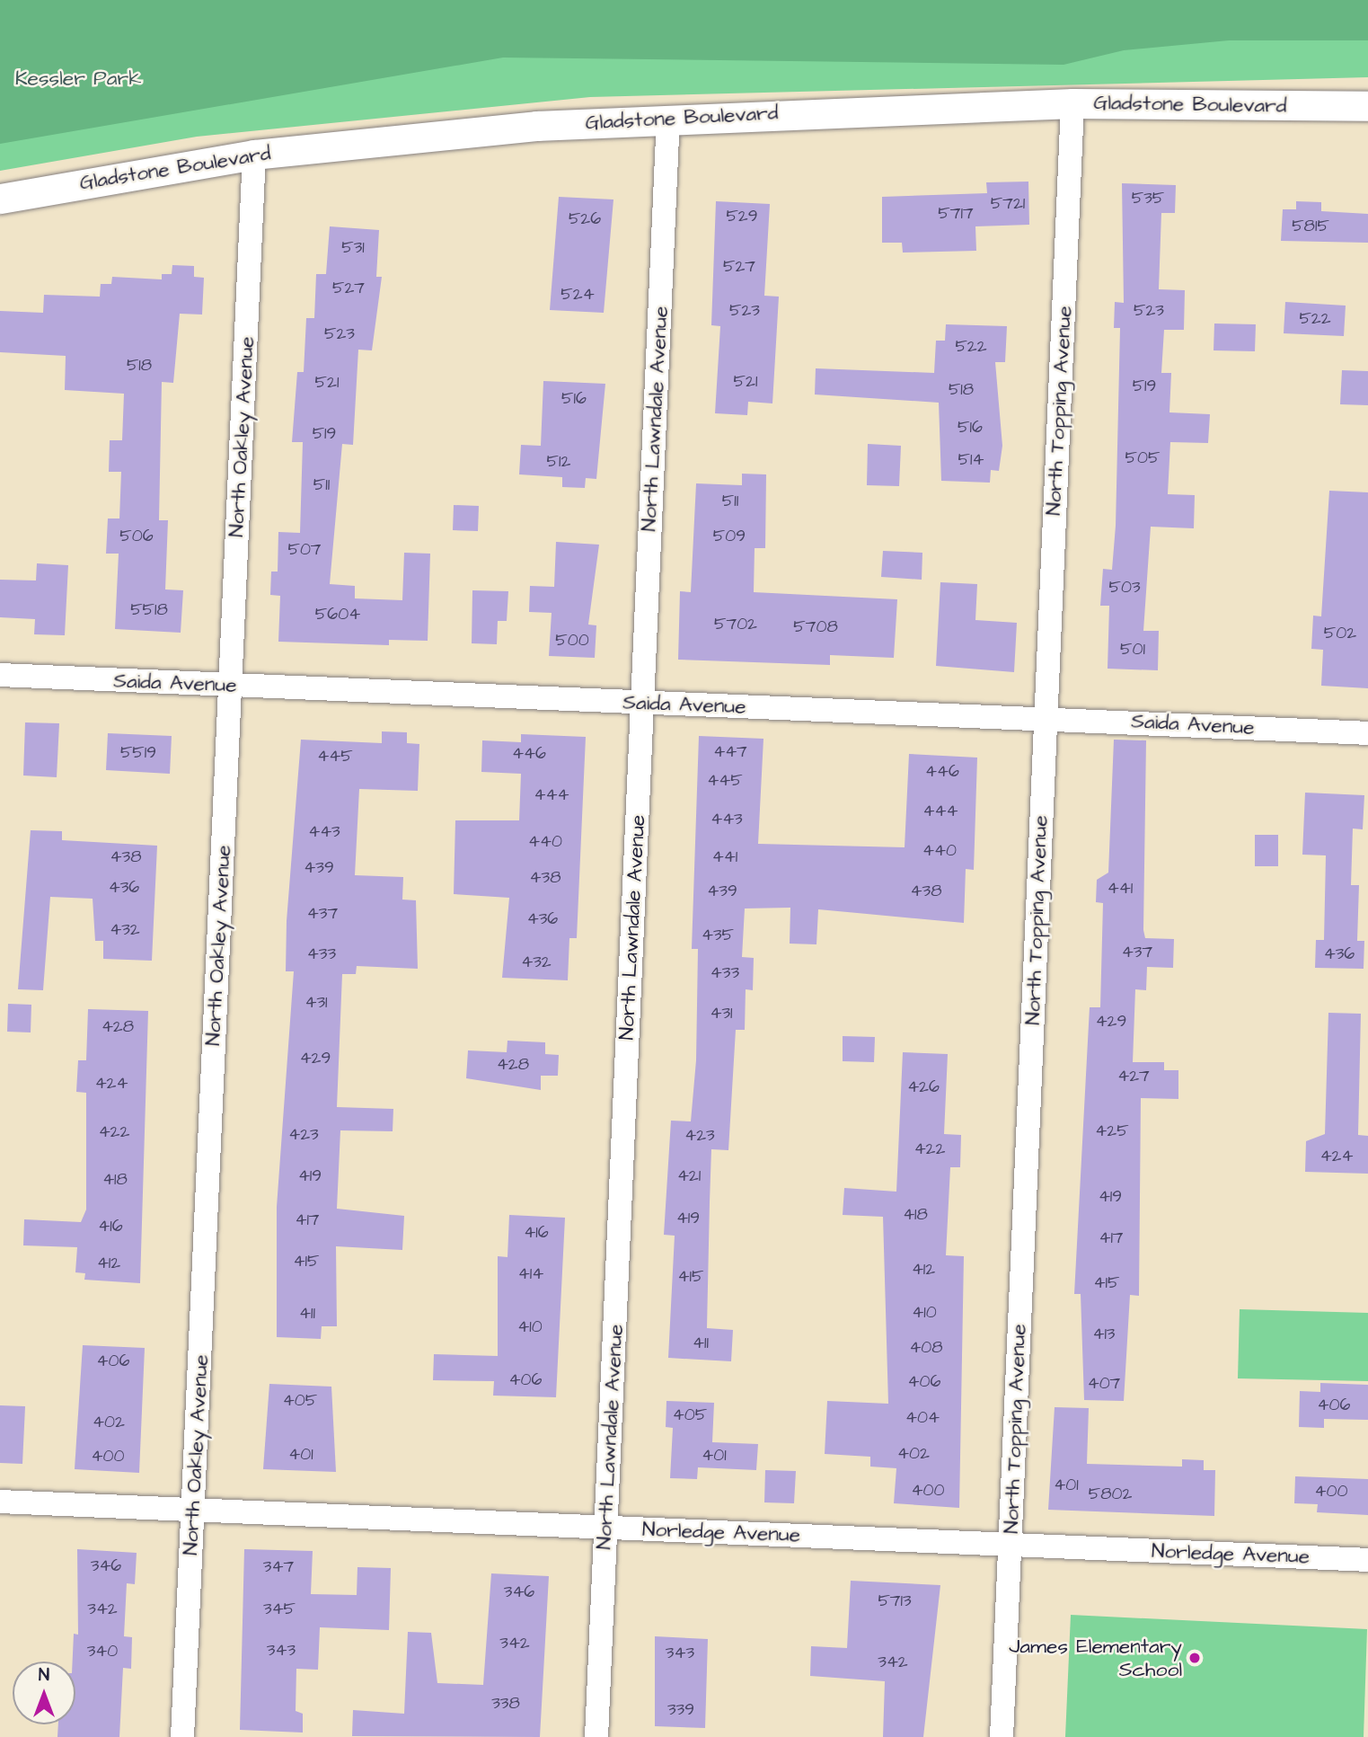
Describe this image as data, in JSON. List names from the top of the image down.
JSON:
{
  "streets": {
    "street": [
      "Gladstone Boulevard",
      "North Topping Avenue",
      "North Lawndale Avenue",
      "North Oakley Avenue",
      "Saida Avenue",
      "Norledge Avenue"
    ]
  },
  "crossings": [
    ["Gladstone Boulevard", "North Topping Avenue"],
    ["Gladstone Boulevard", "North Lawndale Avenue"],
    ["Gladstone Boulevard", "North Oakley Avenue"],
    ["North Topping Avenue", "Saida Avenue"],
    ["North Topping Avenue", "Norledge Avenue"],
    ["North Lawndale Avenue", "Saida Avenue"],
    ["North Lawndale Avenue", "Norledge Avenue"],
    ["North Oakley Avenue", "Saida Avenue"],
    ["North Oakley Avenue", "Norledge Avenue"]
  ],
  "parks": ["Kessler Park"],
  "places": ["James Elementary School"],
  "house_numbers": [
    "535",
    "5721",
    "5717",
    "529",
    "526",
    "5815",
    "531",
    "527",
    "527",
    "524",
    "523",
    "523",
    "522",
    "523",
    "522",
    "518",
    "521",
    "521",
    "519",
    "518",
    "516",
    "516",
    "519",
    "505",
    "514",
    "512",
    "511",
    "511",
    "506",
    "509",
    "507",
    "503",
    "5518",
    "5604",
    "5702",
    "5708",
    "502",
    "500",
    "501",
    "447",
    "5519",
    "446",
    "445",
    "446",
    "445",
    "444",
    "444",
    "443",
    "443",
    "440",
    "440",
    "438",
    "441",
    "439",
    "438",
    "436",
    "441",
    "439",
    "438",
    "437",
    "436",
    "432",
    "435",
    "437",
    "433",
    "436",
    "432",
    "433",
    "431",
    "431",
    "429",
    "428",
    "429",
    "428",
    "427",
    "424",
    "426",
    "425",
    "422",
    "423",
    "423",
    "422",
    "424",
    "419",
    "421",
    "418",
    "419",
    "418",
    "419",
    "417",
    "416",
    "416",
    "417",
    "415",
    "412",
    "412",
    "414",
    "415",
    "415",
    "410",
    "411",
    "410",
    "413",
    "411",
    "408",
    "406",
    "406",
    "406",
    "407",
    "405",
    "406",
    "405",
    "404",
    "402",
    "402",
    "401",
    "401",
    "400",
    "401",
    "400",
    "400",
    "5802",
    "346",
    "347",
    "346",
    "5713",
    "342",
    "345",
    "342",
    "343",
    "340",
    "343",
    "342",
    "338",
    "339"
  ],
  "north": "top"
}
